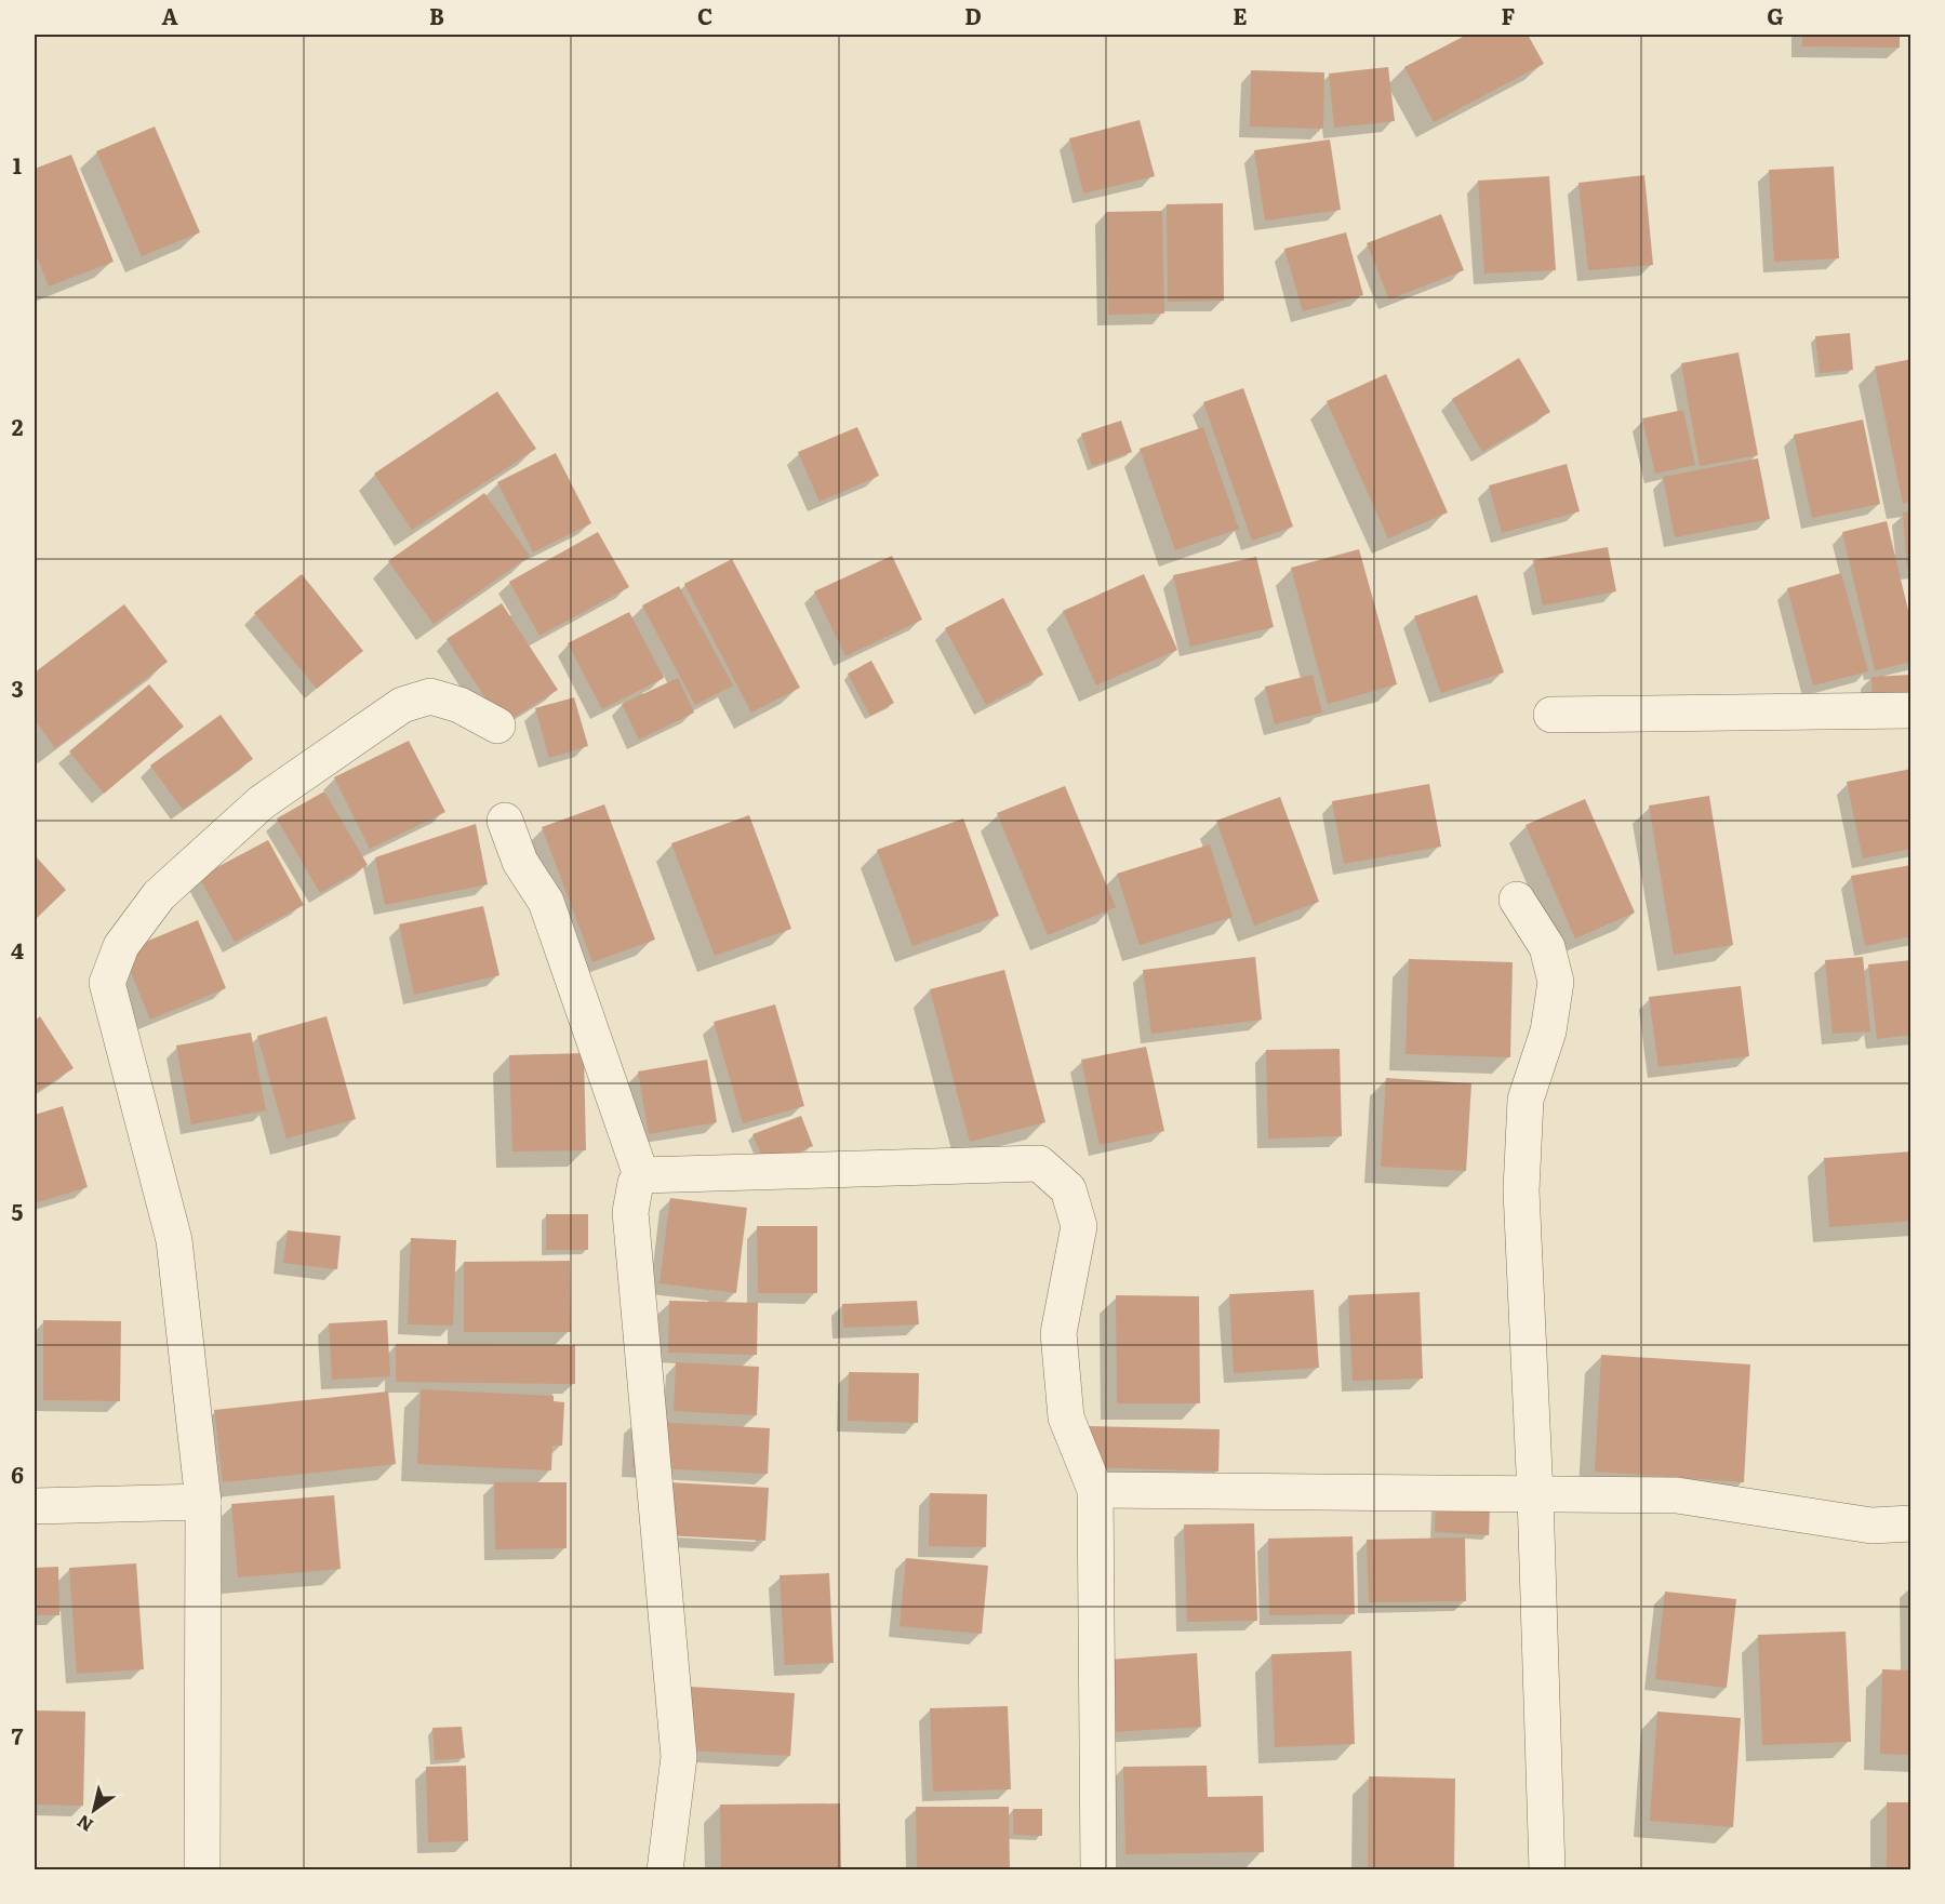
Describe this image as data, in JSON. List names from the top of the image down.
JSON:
{
  "north": "bottom left",
  "grid": {
    "columns": [
      "A",
      "B",
      "C",
      "D",
      "E",
      "F",
      "G"
    ],
    "rows": [
      "1",
      "2",
      "3",
      "4",
      "5",
      "6",
      "7"
    ]
  }
}
